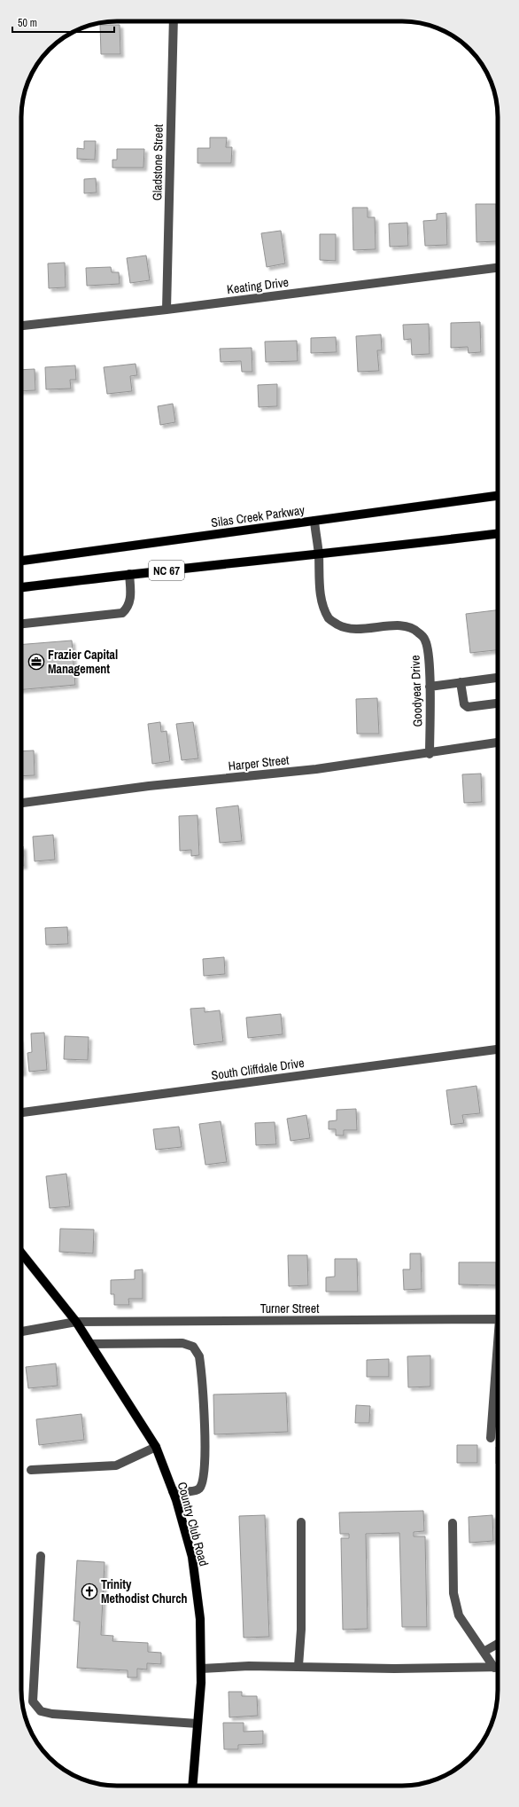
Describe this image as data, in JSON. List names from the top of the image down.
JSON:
{
  "streets": {
    "main road": ["Silas Creek Parkway", "NC 67", "Country Club Road"],
    "street": [
      "Gladstone Street",
      "Keating Drive",
      "Goodyear Drive",
      "Harper Street",
      "South Cliffdale Drive",
      "Turner Street"
    ]
  },
  "crossings": [
    ["Gladstone Street", "Keating Drive"],
    ["Silas Creek Parkway", "Goodyear Drive"],
    ["NC 67", "Goodyear Drive"],
    ["Goodyear Drive", "Harper Street"],
    ["Turner Street", "Country Club Road"]
  ],
  "places": {
    "office": ["Frazier Capital Management"],
    "church": ["Trinity Methodist Church"]
  },
  "scale_bar": "50 m"
}
